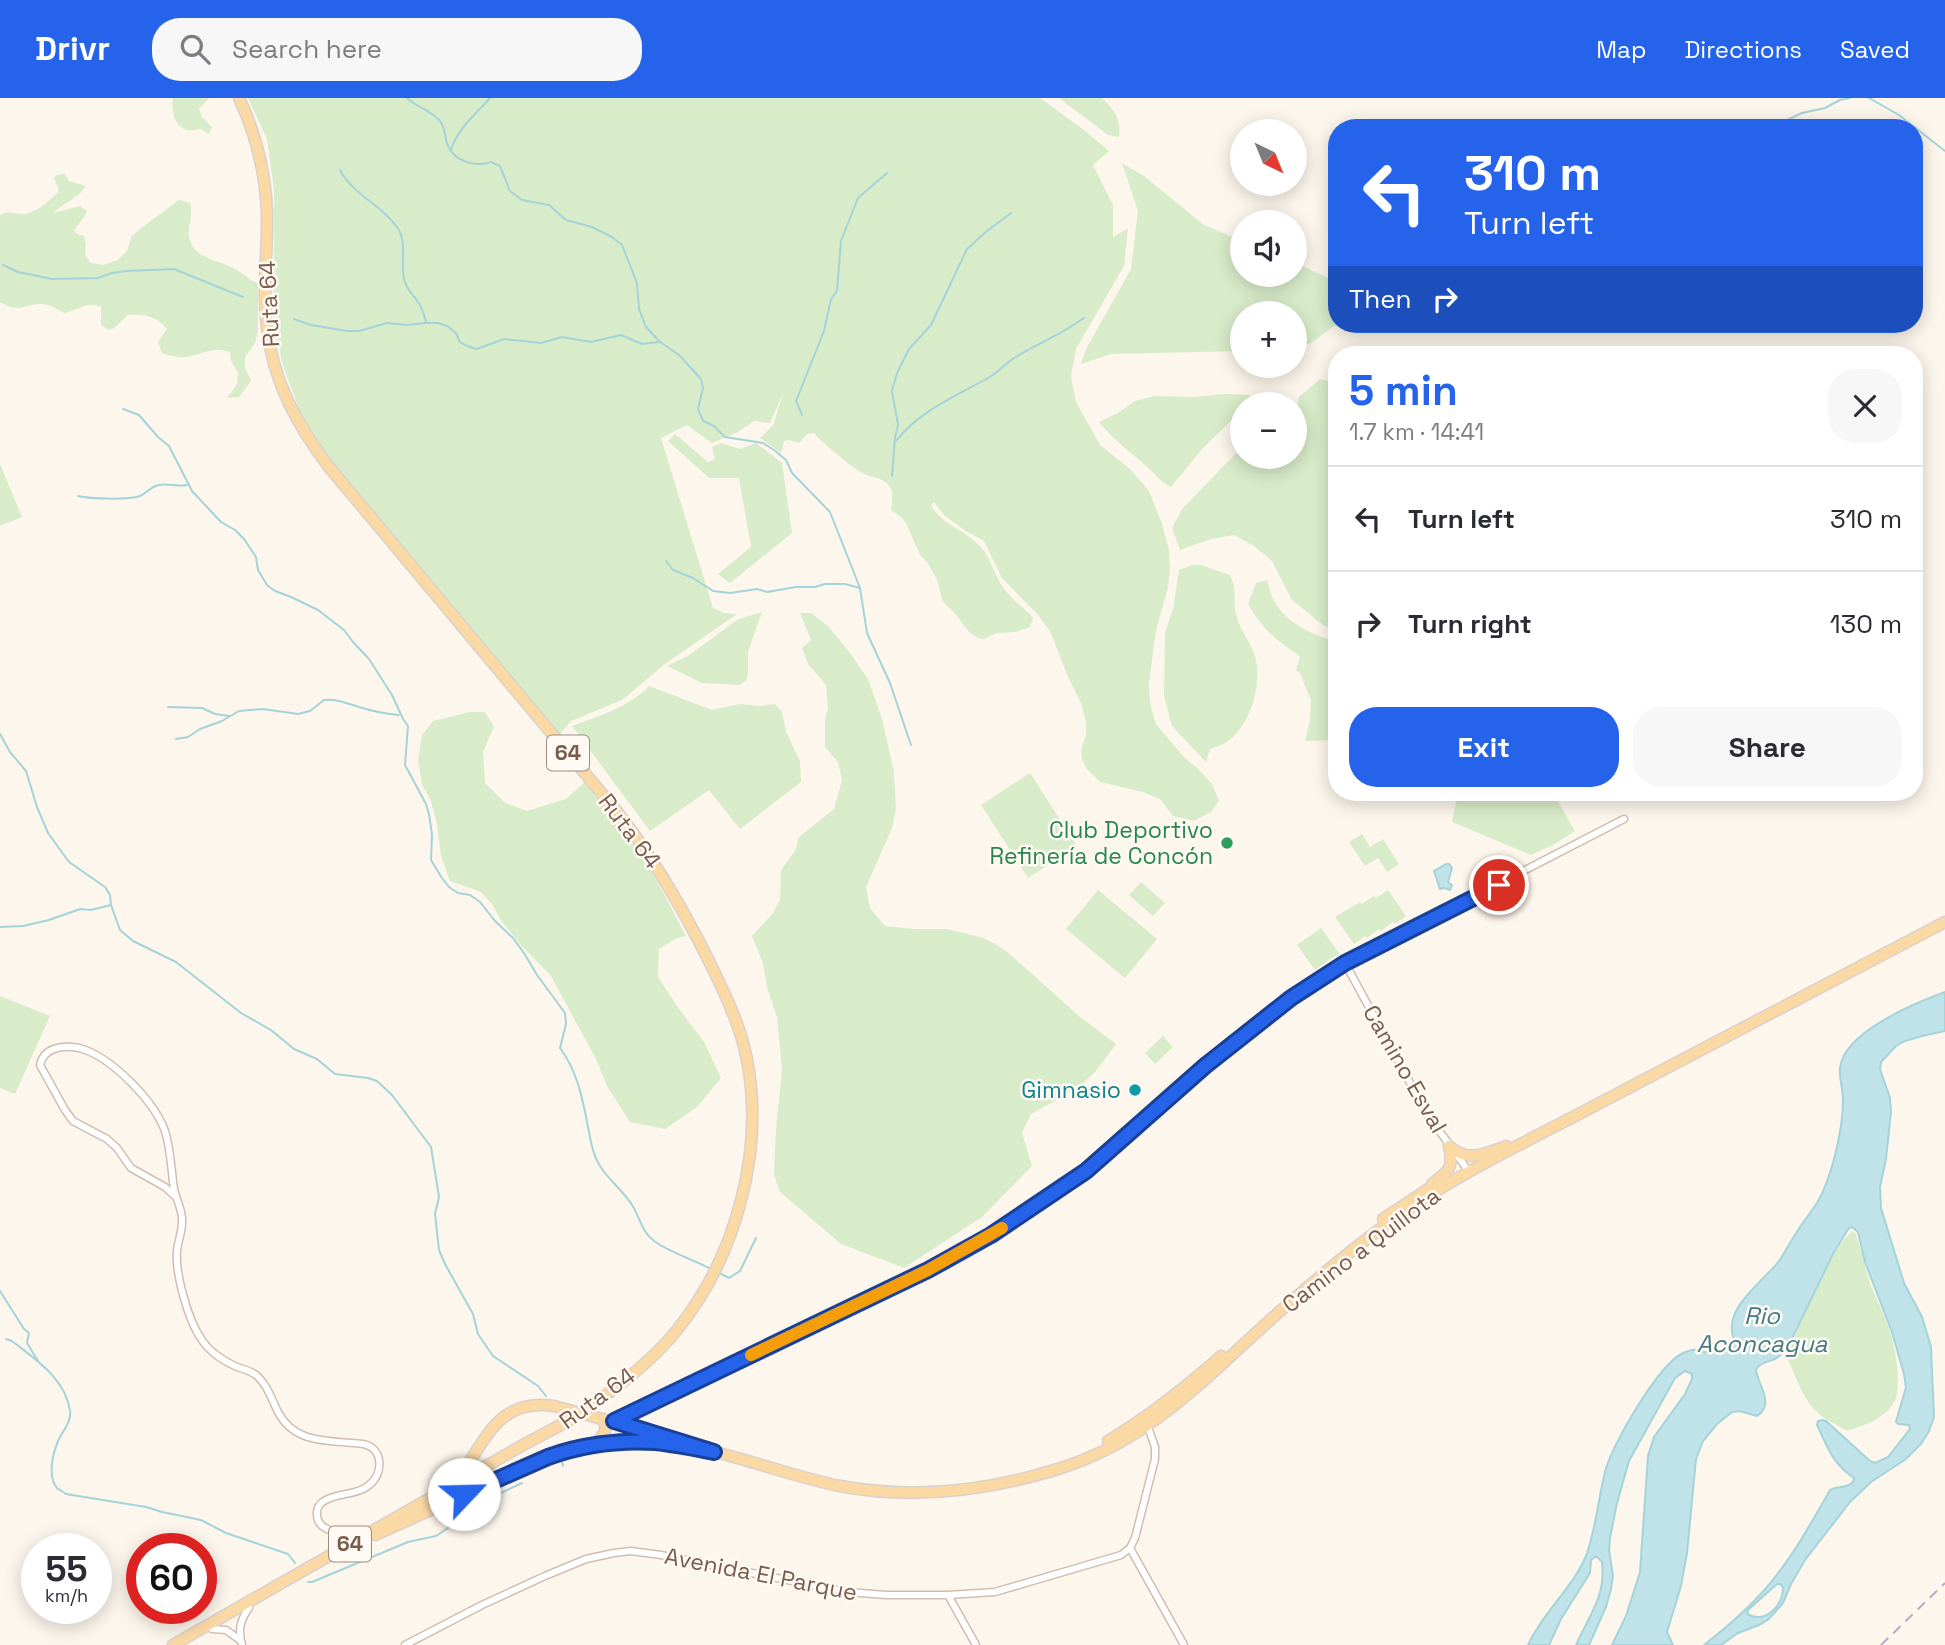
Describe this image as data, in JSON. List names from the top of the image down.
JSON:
{
  "streets": {
    "main road": ["Ruta 64", "64", "Camino a Quillota"],
    "street": ["Camino Esval", "Avenida El Parque"]
  },
  "crossings": [
    ["Camino Esval", "Camino a Quillota"]
  ],
  "water": ["Rio Aconcagua"],
  "places": ["Club Deportivo Refinería de Concón", "Gimnasio"],
  "north": "bottom right",
  "page": {
    "header": "Drivr",
    "search": "Search here",
    "nav": ["Map", "Directions", "Saved"],
    "map_buttons": ["+", "−"],
    "turn": ["310 m", "Turn left"],
    "then": "Then",
    "heading": ["5 min", "1.7 km · 14:41"],
    "list": [
      {
        "name": "Turn left",
        "value": "310 m"
      },
      {
        "name": "Turn right",
        "value": "130 m"
      }
    ],
    "buttons": ["Exit", "Share"],
    "speed": "55 km/h",
    "limit": "60"
  }
}
